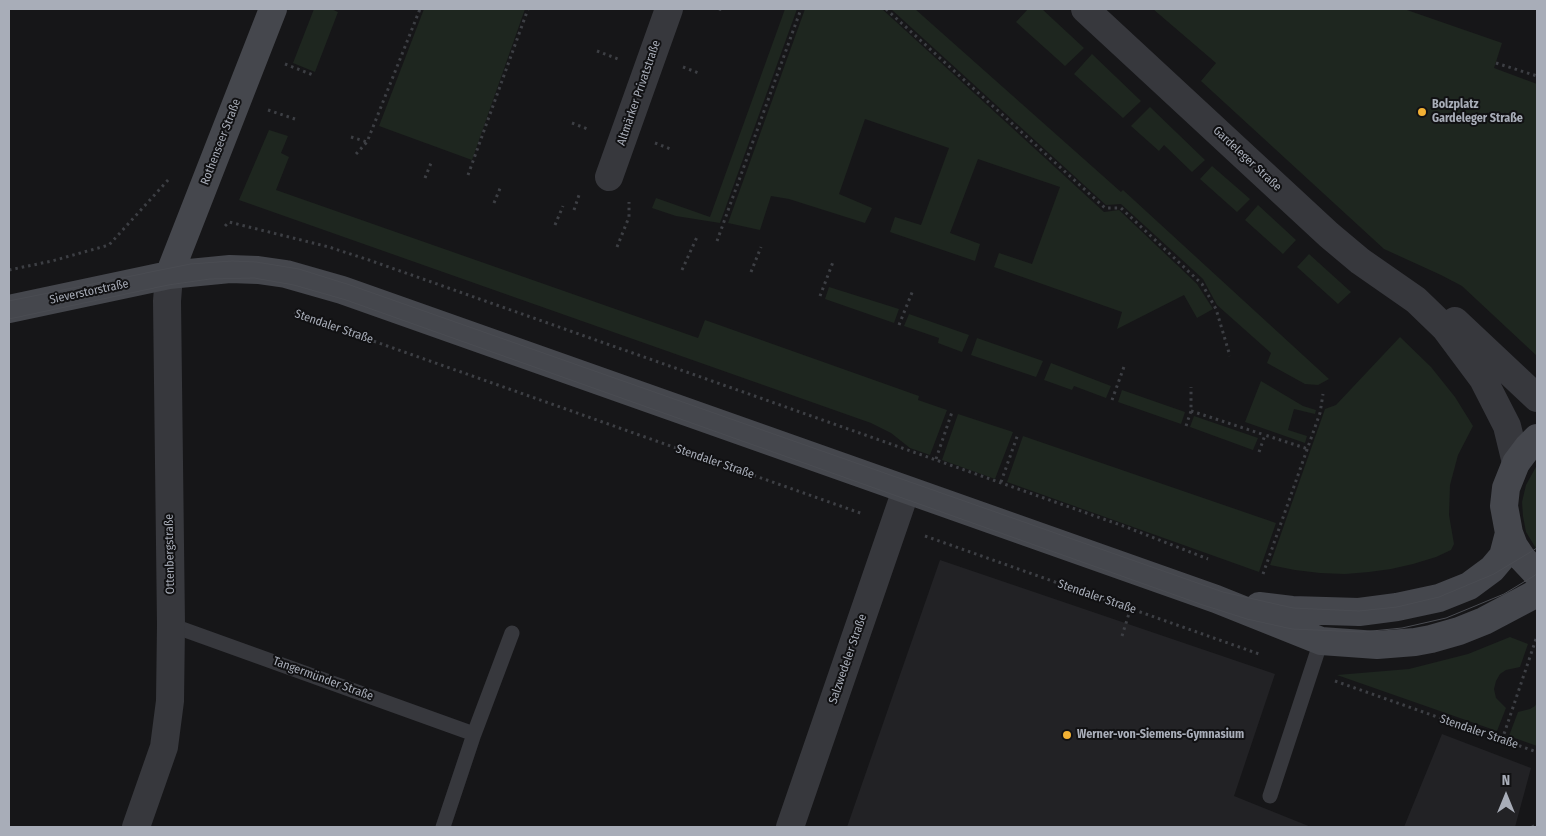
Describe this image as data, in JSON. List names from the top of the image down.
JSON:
{
  "streets": {
    "street": [
      "Altmärker Privatstraße",
      "Rothenseer Straße",
      "Gardeleger Straße",
      "Sieverstorstraße",
      "Ottenbergstraße",
      "Salzwedeler Straße"
    ],
    "lane": ["Tangermünder Straße"],
    "path": ["Stendaler Straße"]
  },
  "crossings": [
    ["Rothenseer Straße", "Sieverstorstraße"],
    ["Rothenseer Straße", "Ottenbergstraße"],
    ["Sieverstorstraße", "Ottenbergstraße"],
    ["Stendaler Straße", "Salzwedeler Straße"],
    ["Ottenbergstraße", "Tangermünder Straße"]
  ],
  "places": ["Bolzplatz Gardeleger Straße", "Werner-von-Siemens-Gymnasium"],
  "north": "top"
}
